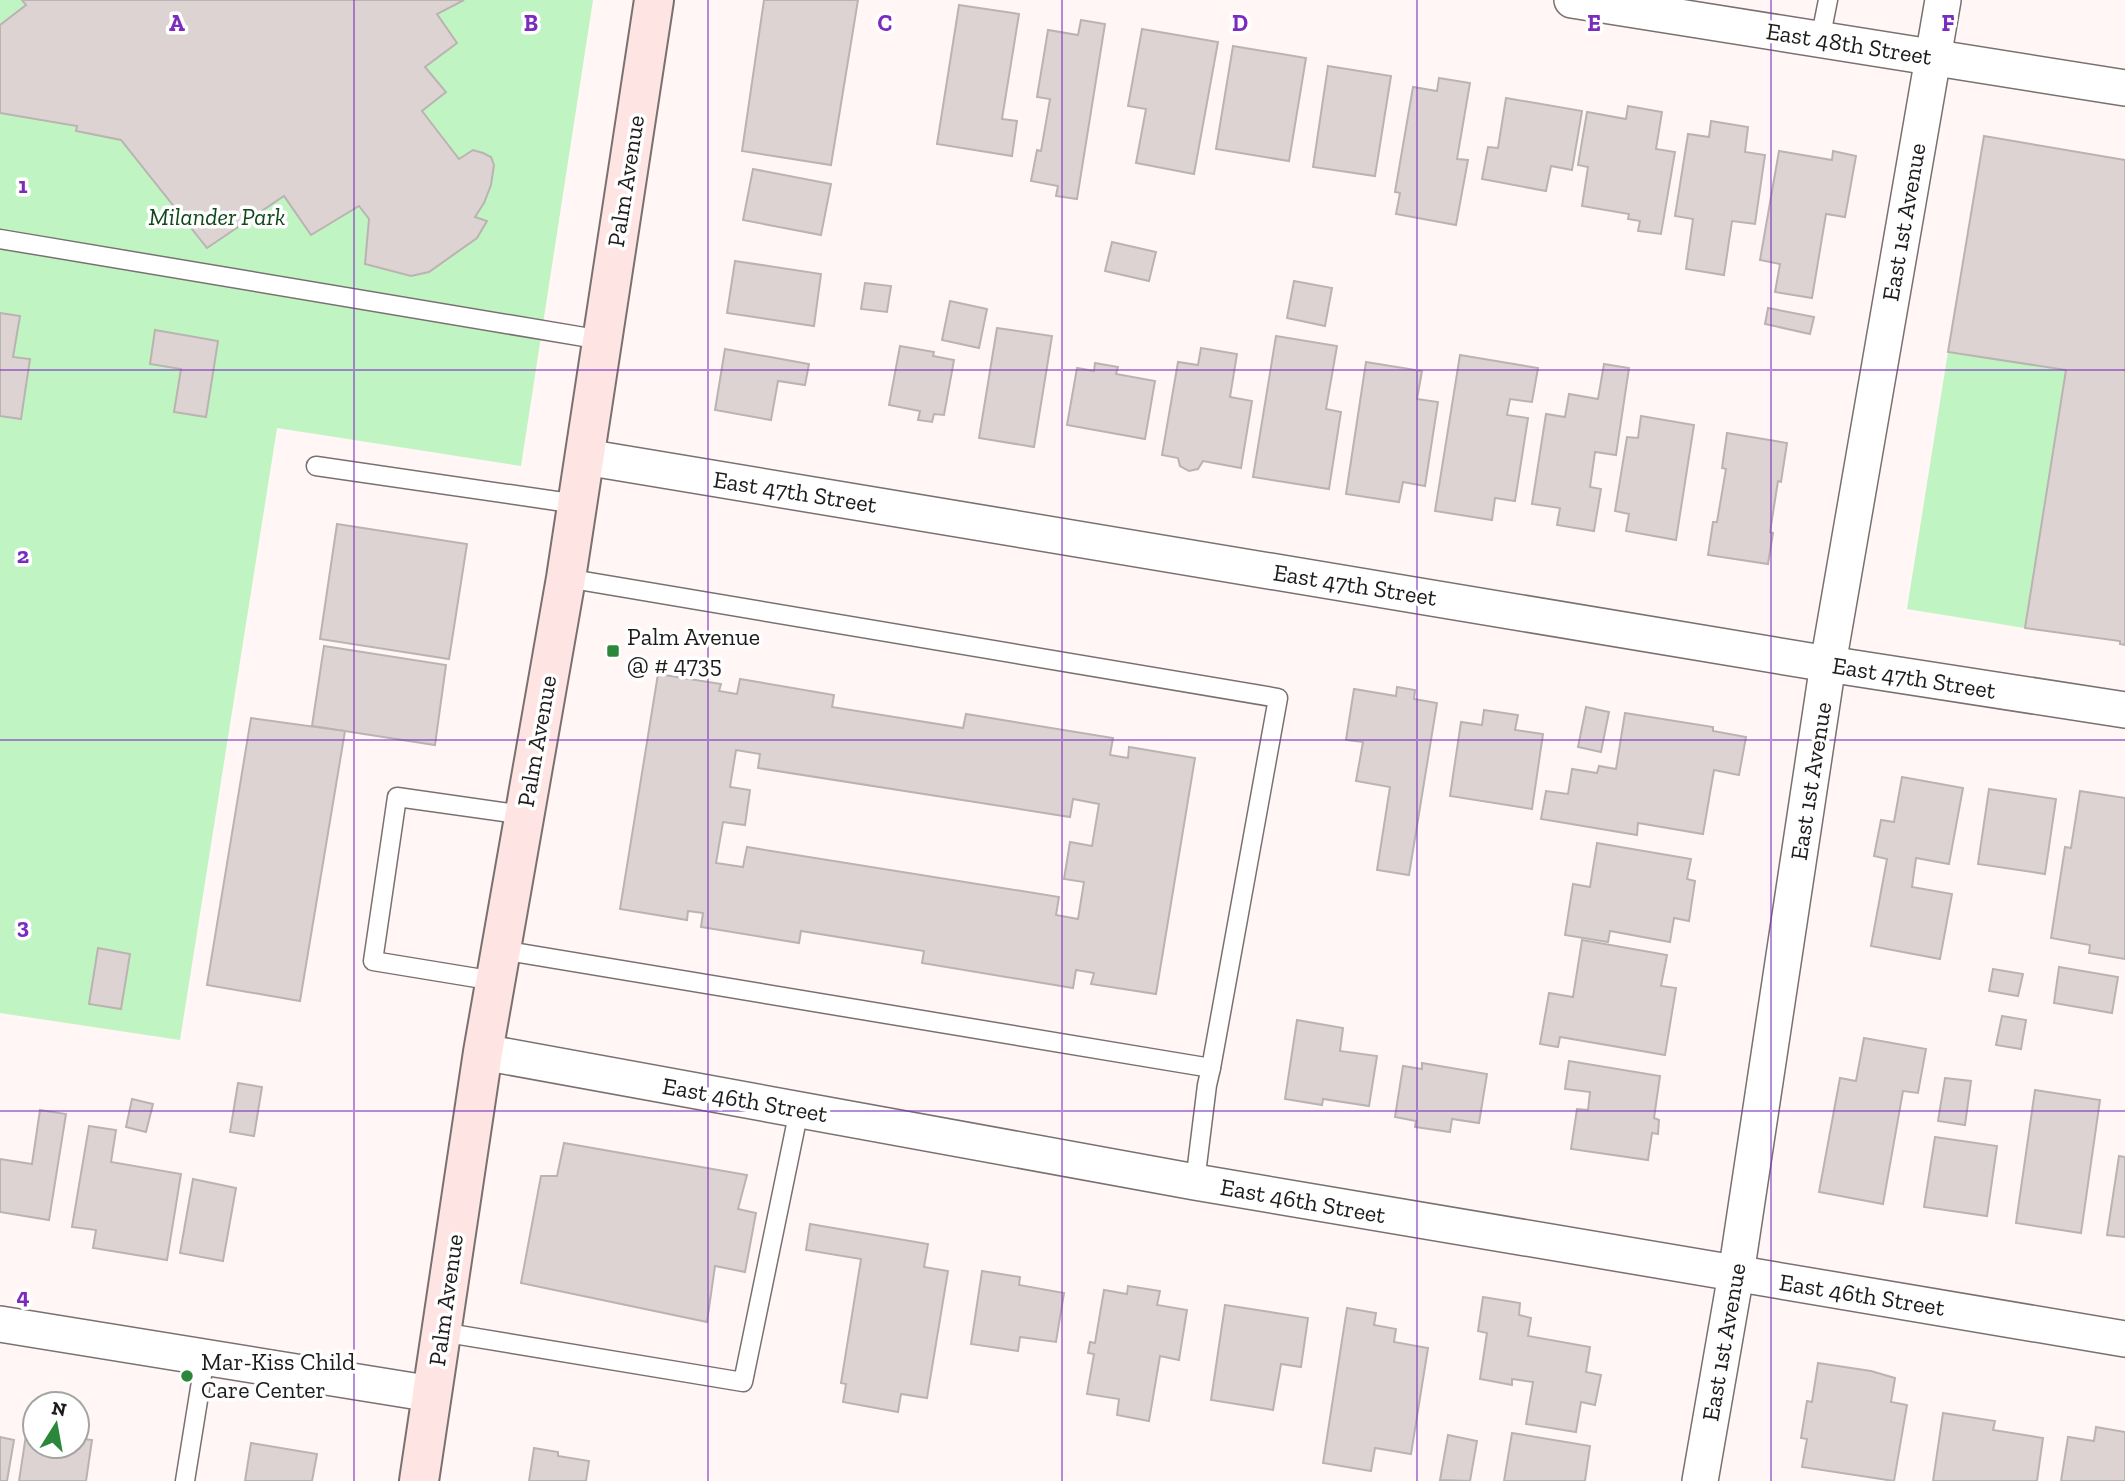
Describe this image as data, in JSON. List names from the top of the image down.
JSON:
{
  "streets": {
    "main road": ["Palm Avenue"],
    "street": [
      "East 48th Street",
      "East 1st Avenue",
      "East 47th Street",
      "East 46th Street"
    ]
  },
  "crossings": [
    ["East 48th Street", "East 1st Avenue"],
    ["Palm Avenue", "East 47th Street"],
    ["Palm Avenue", "East 46th Street"],
    ["East 1st Avenue", "East 47th Street"],
    ["East 1st Avenue", "East 46th Street"]
  ],
  "parks": ["Milander Park"],
  "places": {
    "transit": ["Palm Avenue @ # 4735"],
    "other": ["Mar-Kiss Child Care Center"]
  },
  "north": "top",
  "grid": {
    "columns": [
      "A",
      "B",
      "C",
      "D",
      "E",
      "F"
    ],
    "rows": [
      "1",
      "2",
      "3",
      "4"
    ]
  }
}
